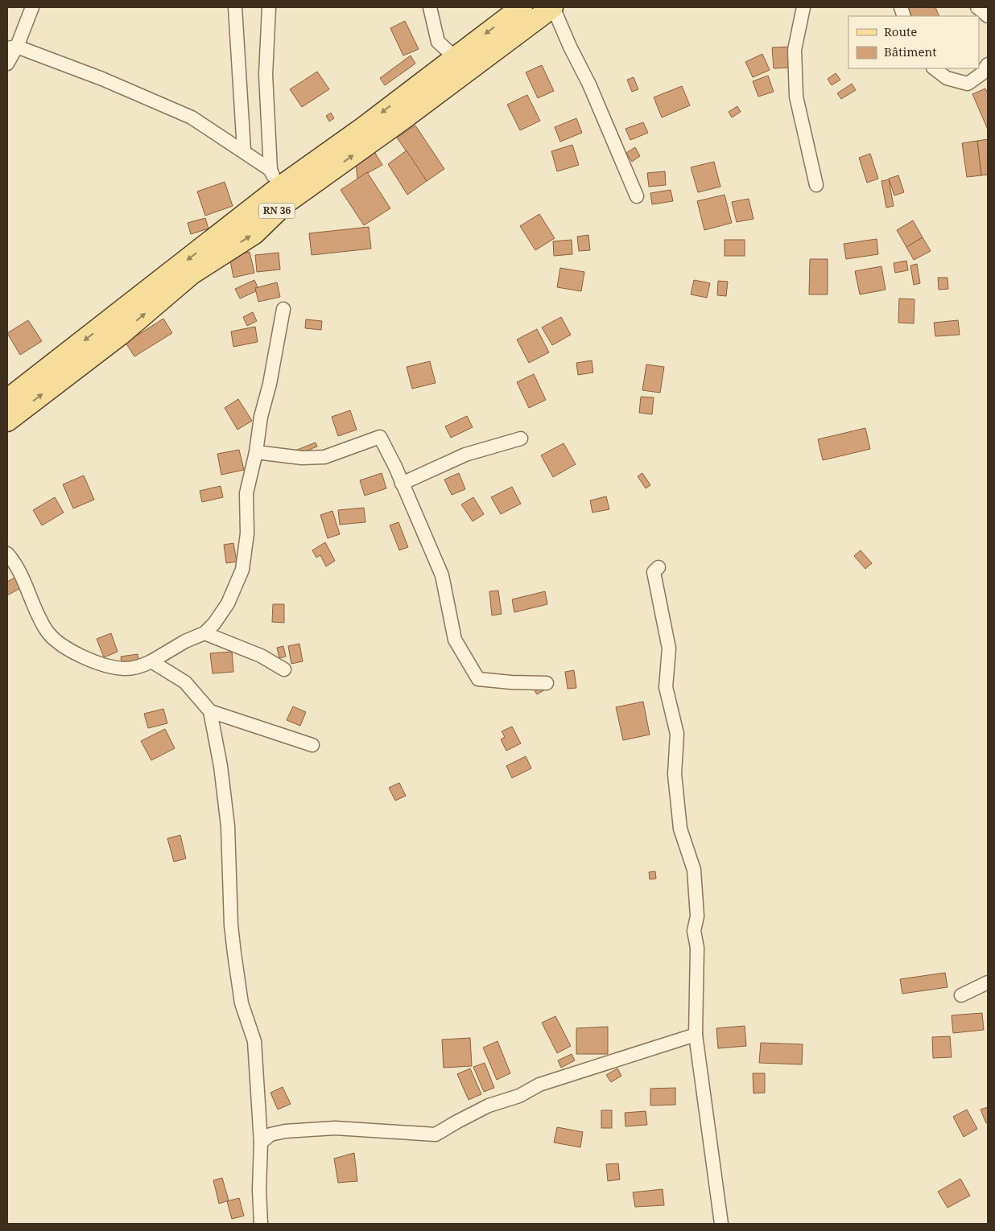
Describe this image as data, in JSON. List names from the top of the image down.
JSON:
{
  "streets": {
    "main road": ["RN 36"]
  },
  "legend": ["Route", "Bâtiment"]
}
